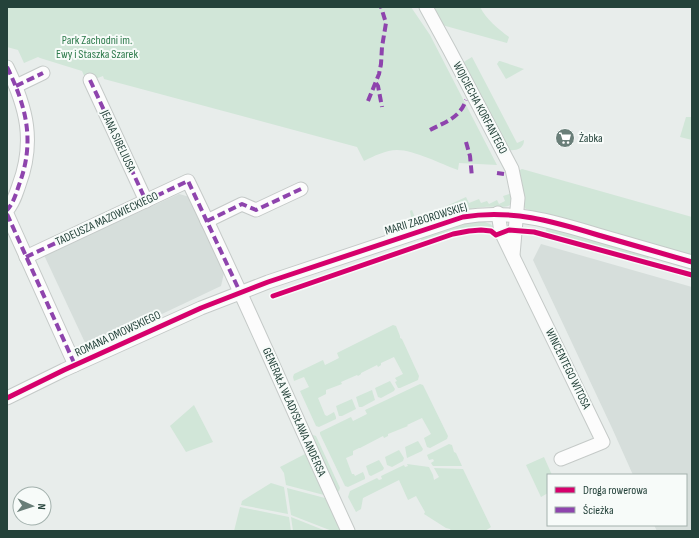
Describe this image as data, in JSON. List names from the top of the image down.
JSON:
{
  "streets": {
    "street": [
      "WOJCIECHA KORFANTEGO",
      "JEANA SIBELIUSA",
      "TADEUSZA MAZOWIECKIEGO",
      "MARII ZABOROWSKIEJ",
      "ROMANA DMOWSKIEGO",
      "WINCENTEGO WITOSA",
      "GENERAŁA WŁADYSŁAWA ANDERSA"
    ]
  },
  "crossings": [
    ["WOJCIECHA KORFANTEGO", "MARII ZABOROWSKIEJ"],
    ["JEANA SIBELIUSA", "TADEUSZA MAZOWIECKIEGO"],
    ["TADEUSZA MAZOWIECKIEGO", "GENERAŁA WŁADYSŁAWA ANDERSA"],
    ["MARII ZABOROWSKIEJ", "ROMANA DMOWSKIEGO"],
    ["MARII ZABOROWSKIEJ", "WINCENTEGO WITOSA"],
    ["MARII ZABOROWSKIEJ", "GENERAŁA WŁADYSŁAWA ANDERSA"],
    ["ROMANA DMOWSKIEGO", "GENERAŁA WŁADYSŁAWA ANDERSA"]
  ],
  "parks": ["Park Zachodni im. Ewy i Staszka Szarek"],
  "places": {
    "supermarket": ["Żabka"]
  },
  "legend": ["Droga rowerowa", "Ścieżka"],
  "north": "right"
}
